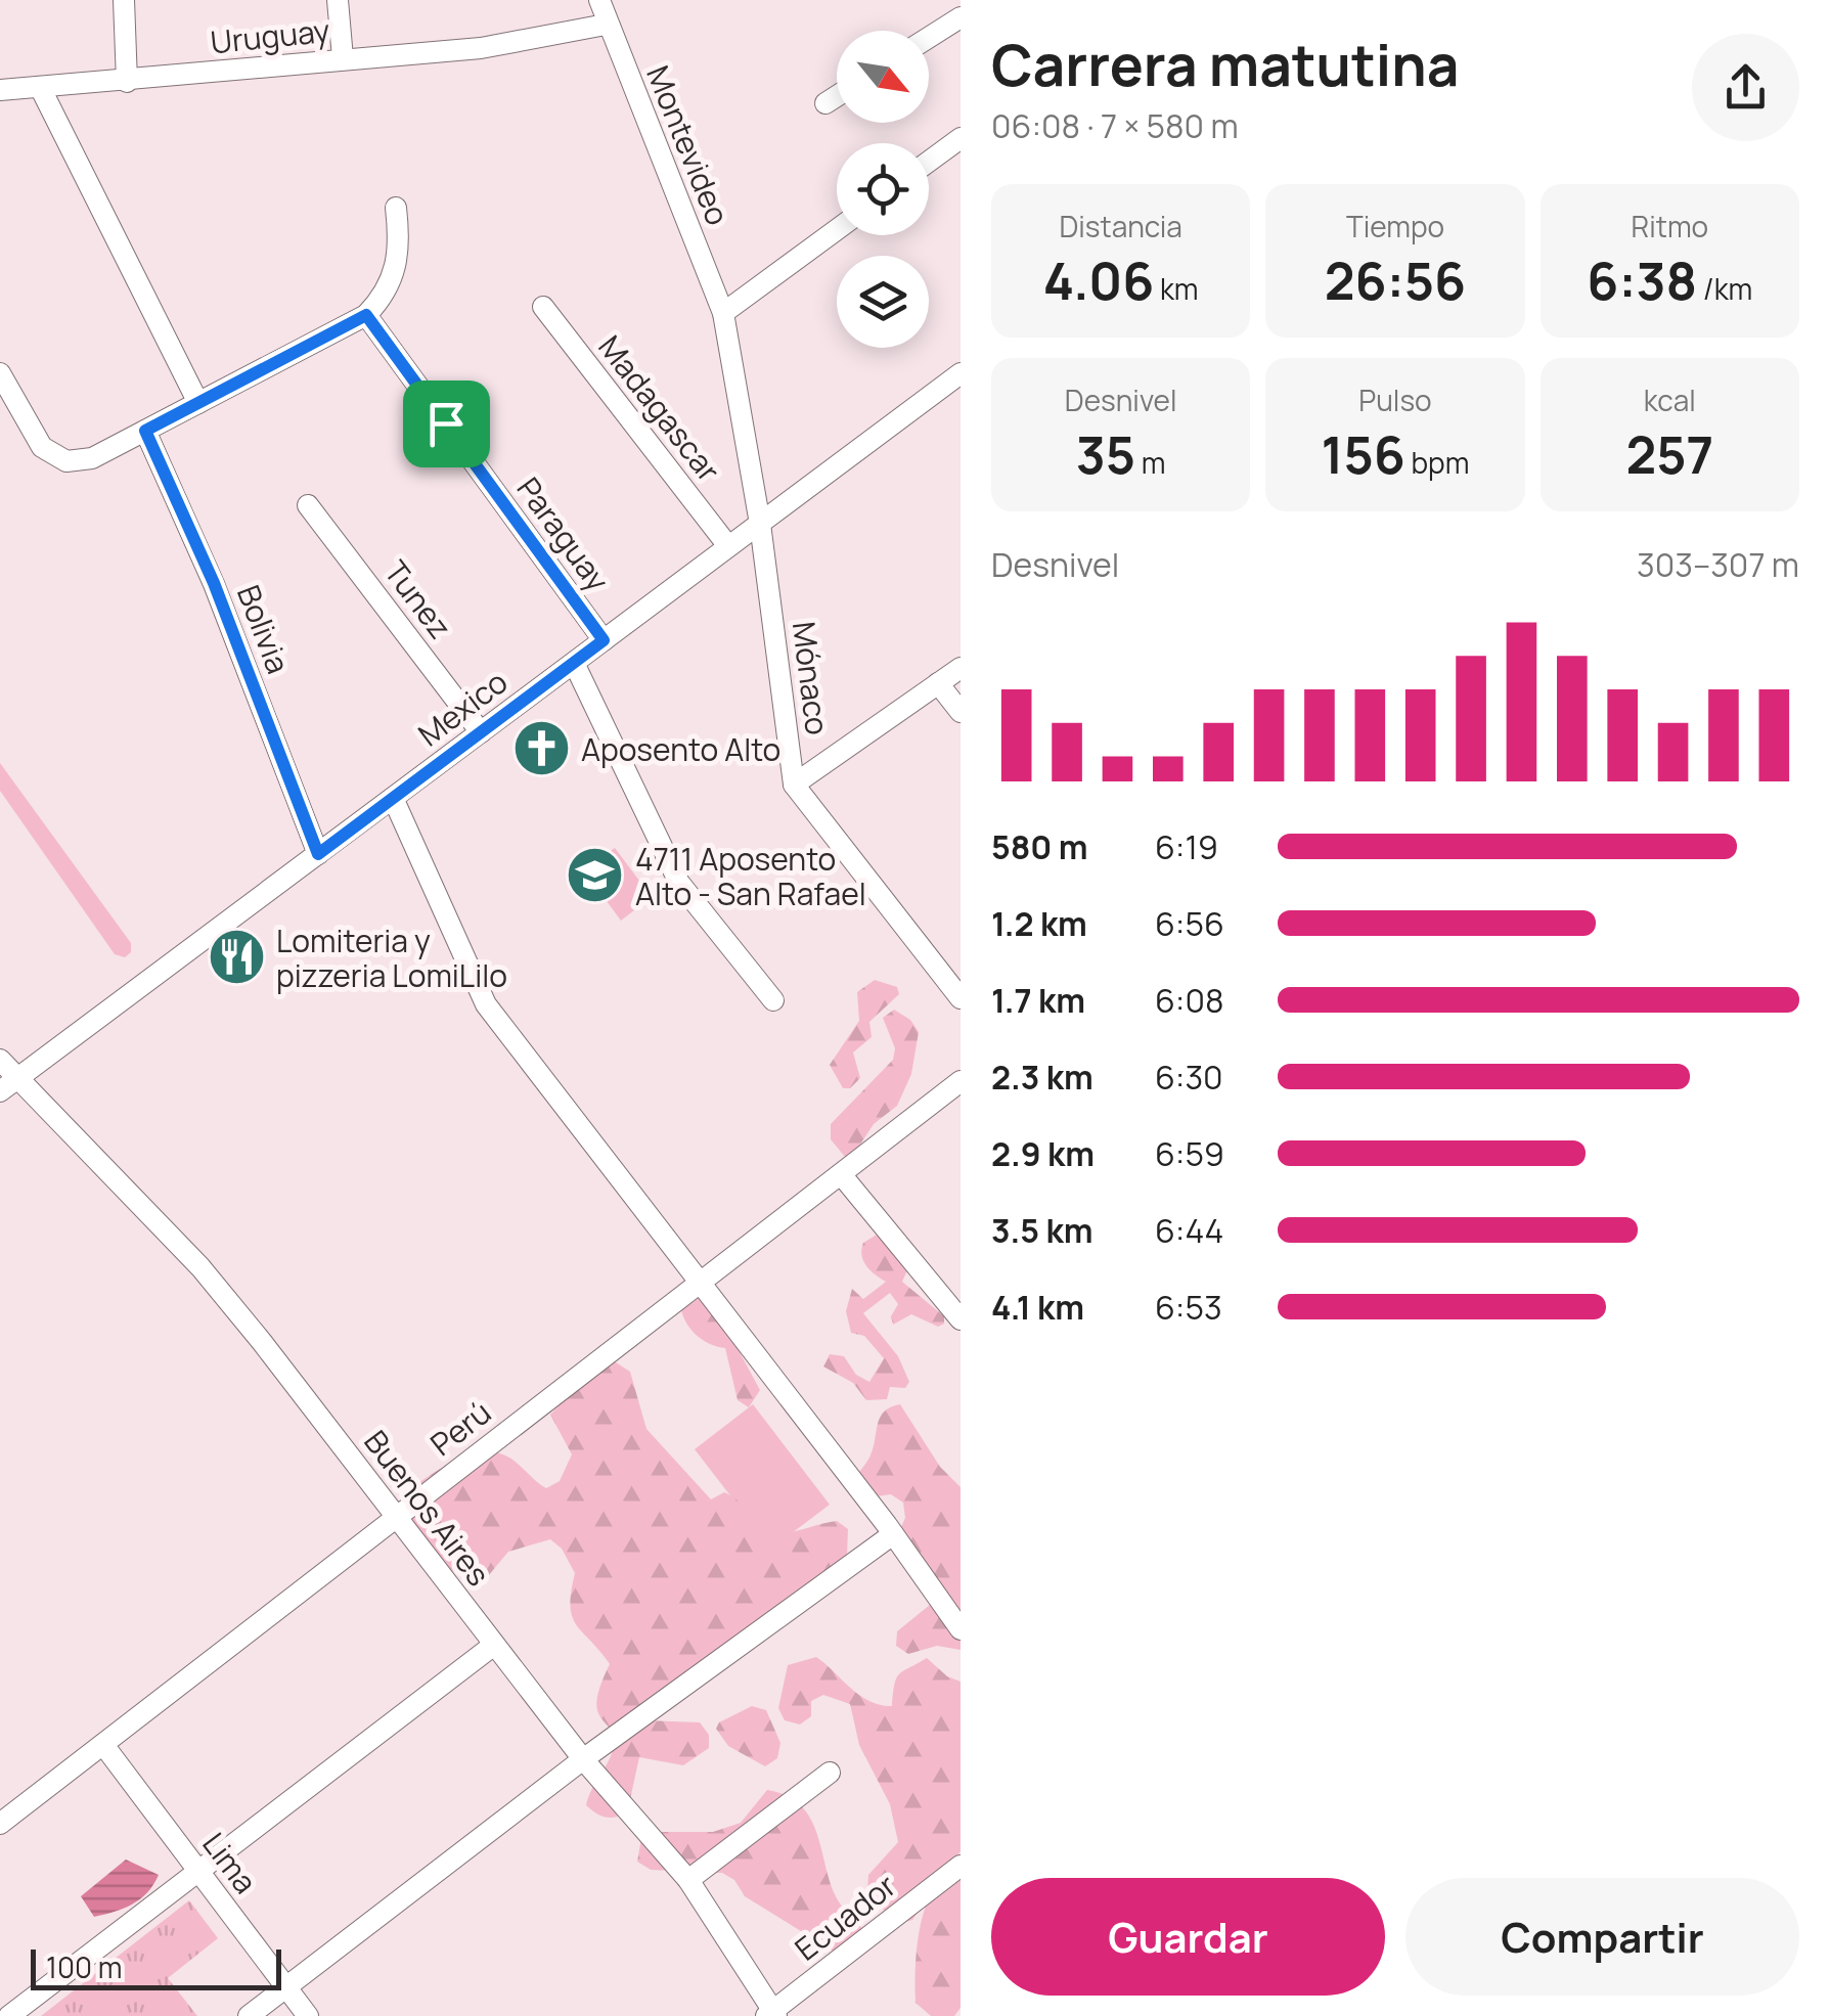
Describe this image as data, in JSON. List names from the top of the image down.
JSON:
{
  "streets": {
    "street": [
      "Uruguay",
      "Montevideo",
      "Madagascar",
      "Paraguay",
      "Tunez",
      "Bolivia",
      "Mónaco",
      "Mexico",
      "Perú",
      "Buenos Aires",
      "Lima",
      "Ecuador"
    ]
  },
  "crossings": [
    ["Uruguay", "Montevideo"],
    ["Montevideo", "Mónaco"],
    ["Madagascar", "Mexico"],
    ["Paraguay", "Mexico"],
    ["Tunez", "Mexico"],
    ["Bolivia", "Mexico"],
    ["Mónaco", "Mexico"],
    ["Mexico", "Buenos Aires"],
    ["Perú", "Buenos Aires"],
    ["Perú", "Lima"],
    ["Buenos Aires", "Ecuador"]
  ],
  "places": {
    "church": ["Aposento Alto"],
    "school or university": ["4711 Aposento Alto - San Rafael"],
    "restaurant": ["Lomiteria y pizzeria LomiLilo"]
  },
  "scale_bar": "100 m",
  "north": "bottom right",
  "page": {
    "heading": ["Carrera matutina", "06:08 · 7 × 580 m"],
    "stats": [
      ["Distancia", "4.06 km"],
      ["Tiempo", "26:56"],
      ["Ritmo", "6:38 /km"],
      ["Desnivel", "35 m"],
      ["Pulso", "156 bpm"],
      ["kcal", "257"]
    ],
    "chart": ["Desnivel", "303–307 m"],
    "list": [
      {
        "name": "580 m",
        "note": "6:19"
      },
      {
        "name": "1.2 km",
        "note": "6:56"
      },
      {
        "name": "1.7 km",
        "note": "6:08"
      },
      {
        "name": "2.3 km",
        "note": "6:30"
      },
      {
        "name": "2.9 km",
        "note": "6:59"
      },
      {
        "name": "3.5 km",
        "note": "6:44"
      },
      {
        "name": "4.1 km",
        "note": "6:53"
      }
    ],
    "buttons": ["Guardar", "Compartir"],
    "scale": "100 m"
  }
}
